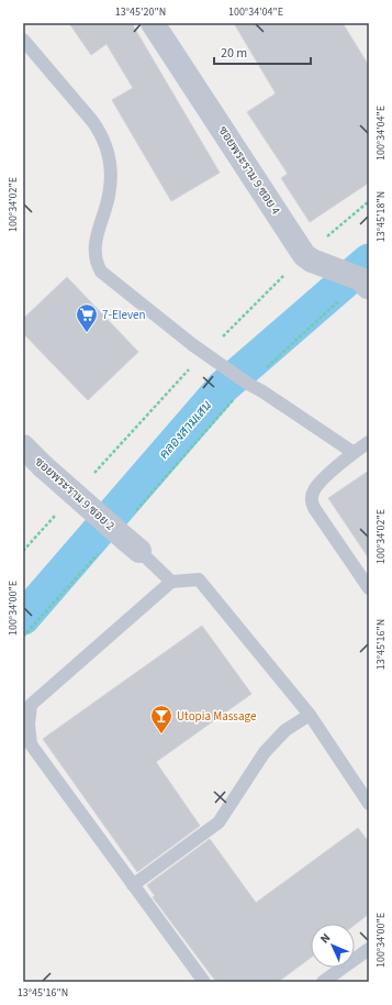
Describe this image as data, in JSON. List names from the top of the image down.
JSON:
{
  "streets": {
    "street": ["ซอยพระราม 9 ซอย 4", "ซอยพระราม 9 ซอย 2"]
  },
  "water": ["คลองสามเสน"],
  "places": {
    "supermarket": ["7-Eleven"],
    "bar": ["Utopia Massage"]
  },
  "scale_bar": "20 m",
  "north": "top left",
  "coordinates": [
    "13°45'20\"N",
    "100°34'04\"E",
    "100°34'02\"E",
    "13°45'18\"N",
    "100°34'00\"E",
    "13°45'16\"N"
  ]
}
